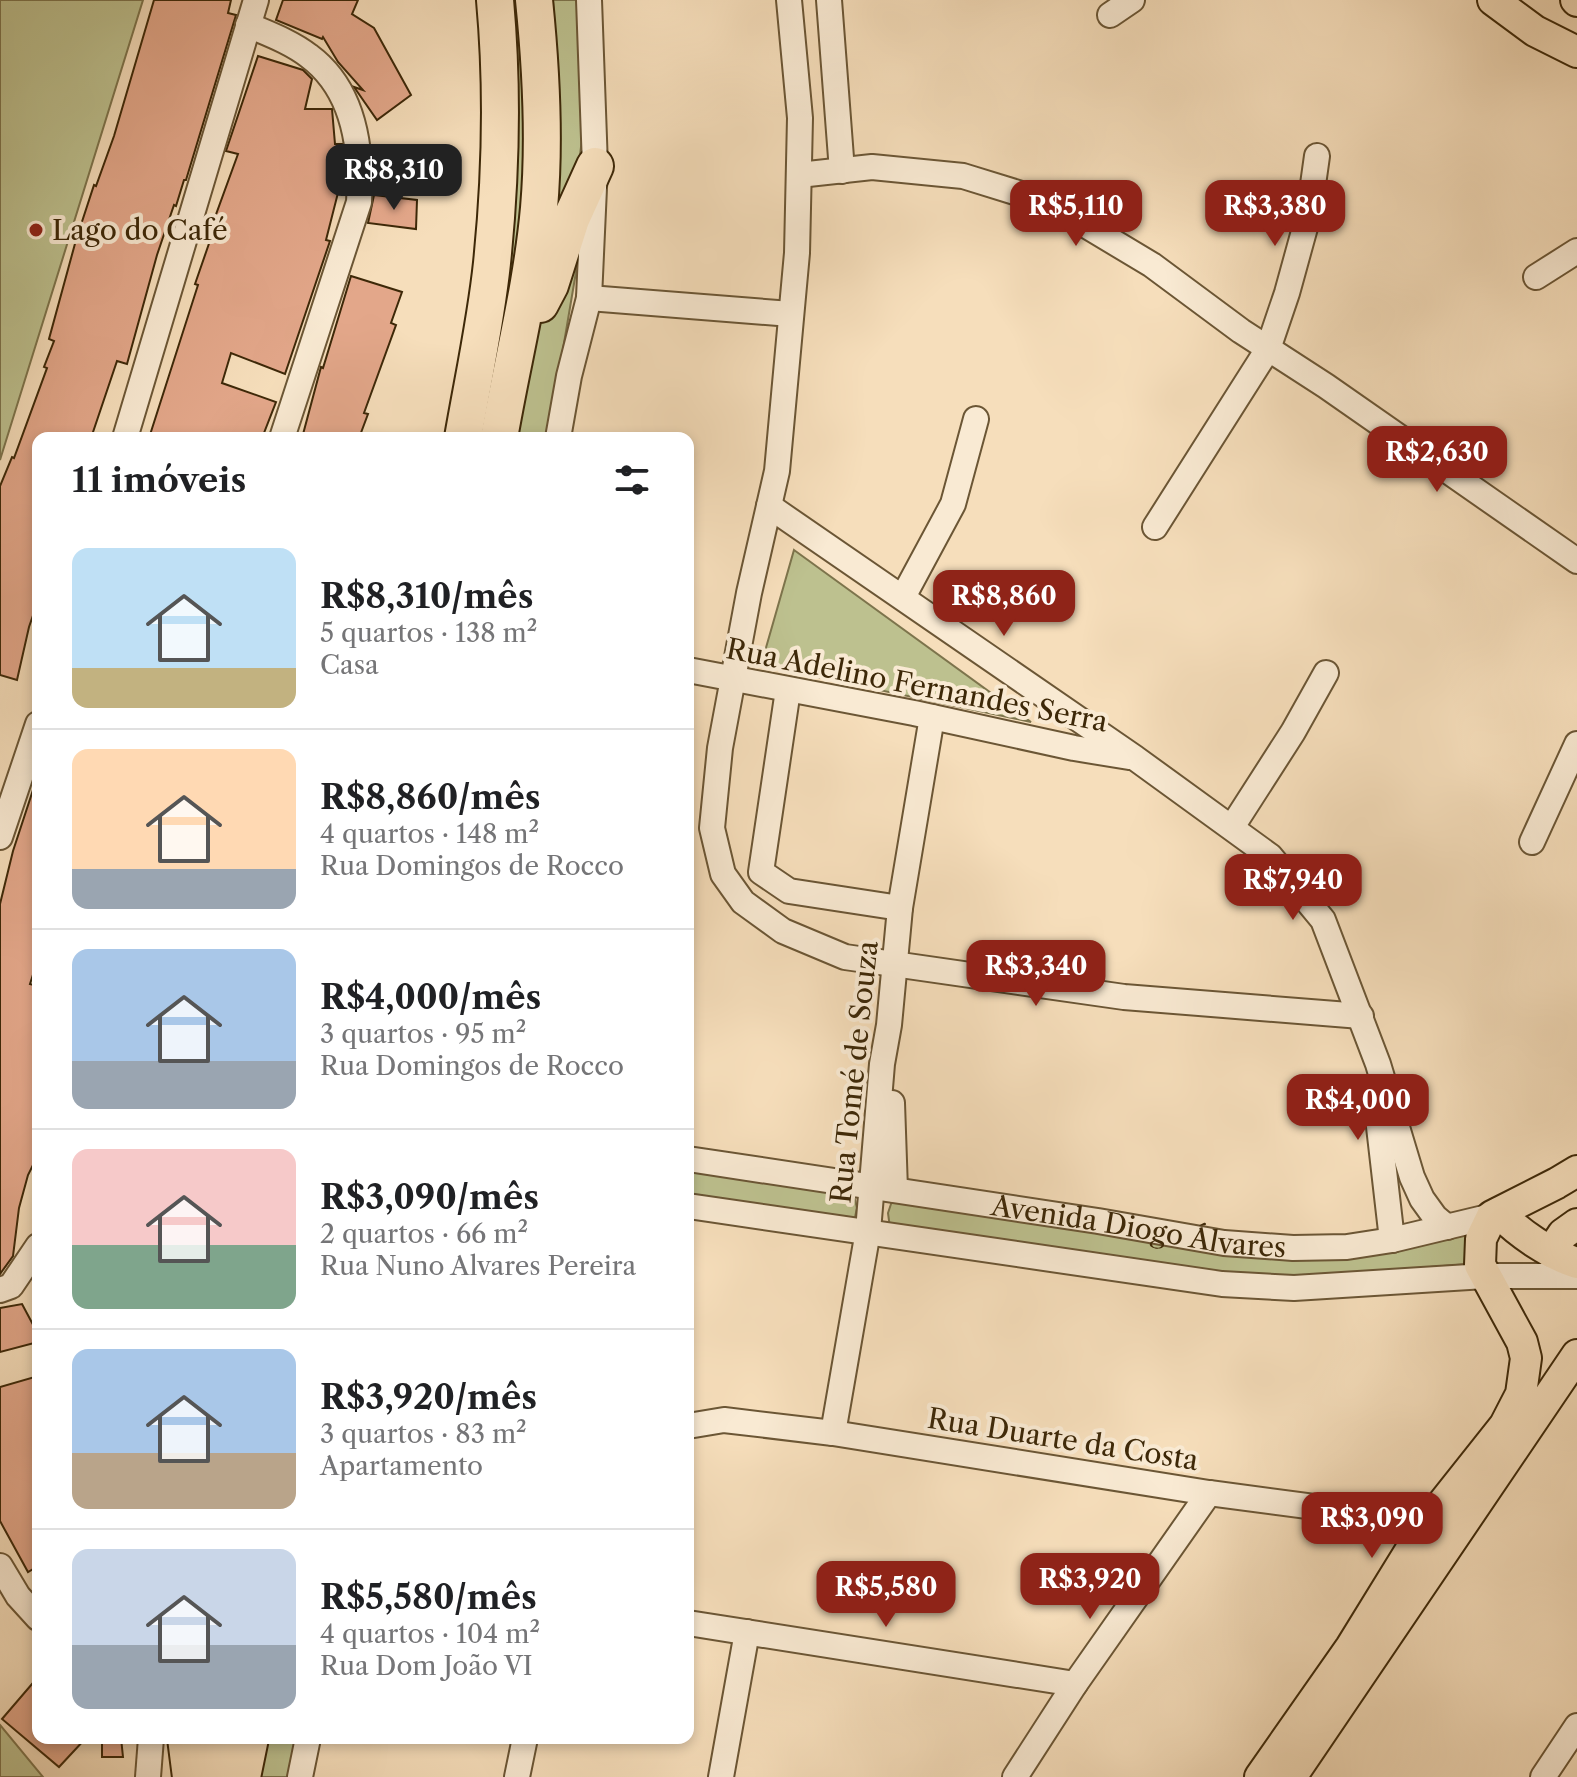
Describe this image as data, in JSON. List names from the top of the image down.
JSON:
{
  "streets": {
    "main road": ["Avenida Diogo Álvares"],
    "street": ["Rua Adelino Fernandes Serra", "Rua Tomé de Souza", "Rua Duarte da Costa"]
  },
  "crossings": [
    ["Rua Adelino Fernandes Serra", "Rua Tomé de Souza"],
    ["Rua Tomé de Souza", "Avenida Diogo Álvares"],
    ["Rua Tomé de Souza", "Rua Duarte da Costa"]
  ],
  "places": ["Lago do Café"],
  "page": {
    "price": [
      "R$8,310",
      "R$5,110",
      "R$3,380",
      "R$2,630",
      "R$8,860",
      "R$7,940",
      "R$3,340",
      "R$4,000",
      "R$3,090",
      "R$3,920",
      "R$5,580"
    ],
    "heading": "11 imóveis",
    "list": [
      {
        "name": "R$8,310/mês",
        "note": "5 quartos · 138 m² · Casa"
      },
      {
        "name": "R$8,860/mês",
        "note": "4 quartos · 148 m² · Rua Domingos de Rocco"
      },
      {
        "name": "R$4,000/mês",
        "note": "3 quartos · 95 m² · Rua Domingos de Rocco"
      },
      {
        "name": "R$3,090/mês",
        "note": "2 quartos · 66 m² · Rua Nuno Alvares Pereira"
      },
      {
        "name": "R$3,920/mês",
        "note": "3 quartos · 83 m² · Apartamento"
      },
      {
        "name": "R$5,580/mês",
        "note": "4 quartos · 104 m² · Rua Dom João VI"
      }
    ]
  }
}
